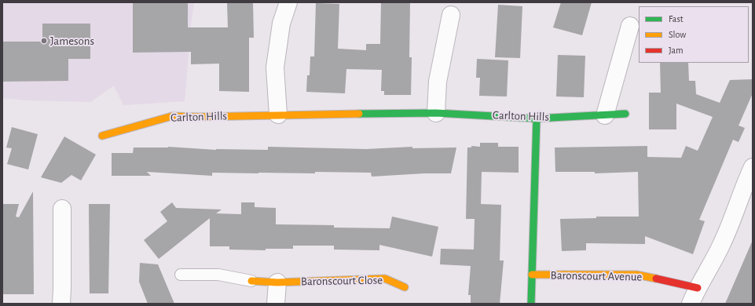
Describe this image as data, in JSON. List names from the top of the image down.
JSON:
{
  "streets": {
    "street": ["Carlton Hills", "Baronscourt Avenue", "Baronscourt Close"]
  },
  "places": ["Jamesons"],
  "legend": ["Fast", "Slow", "Jam"]
}
